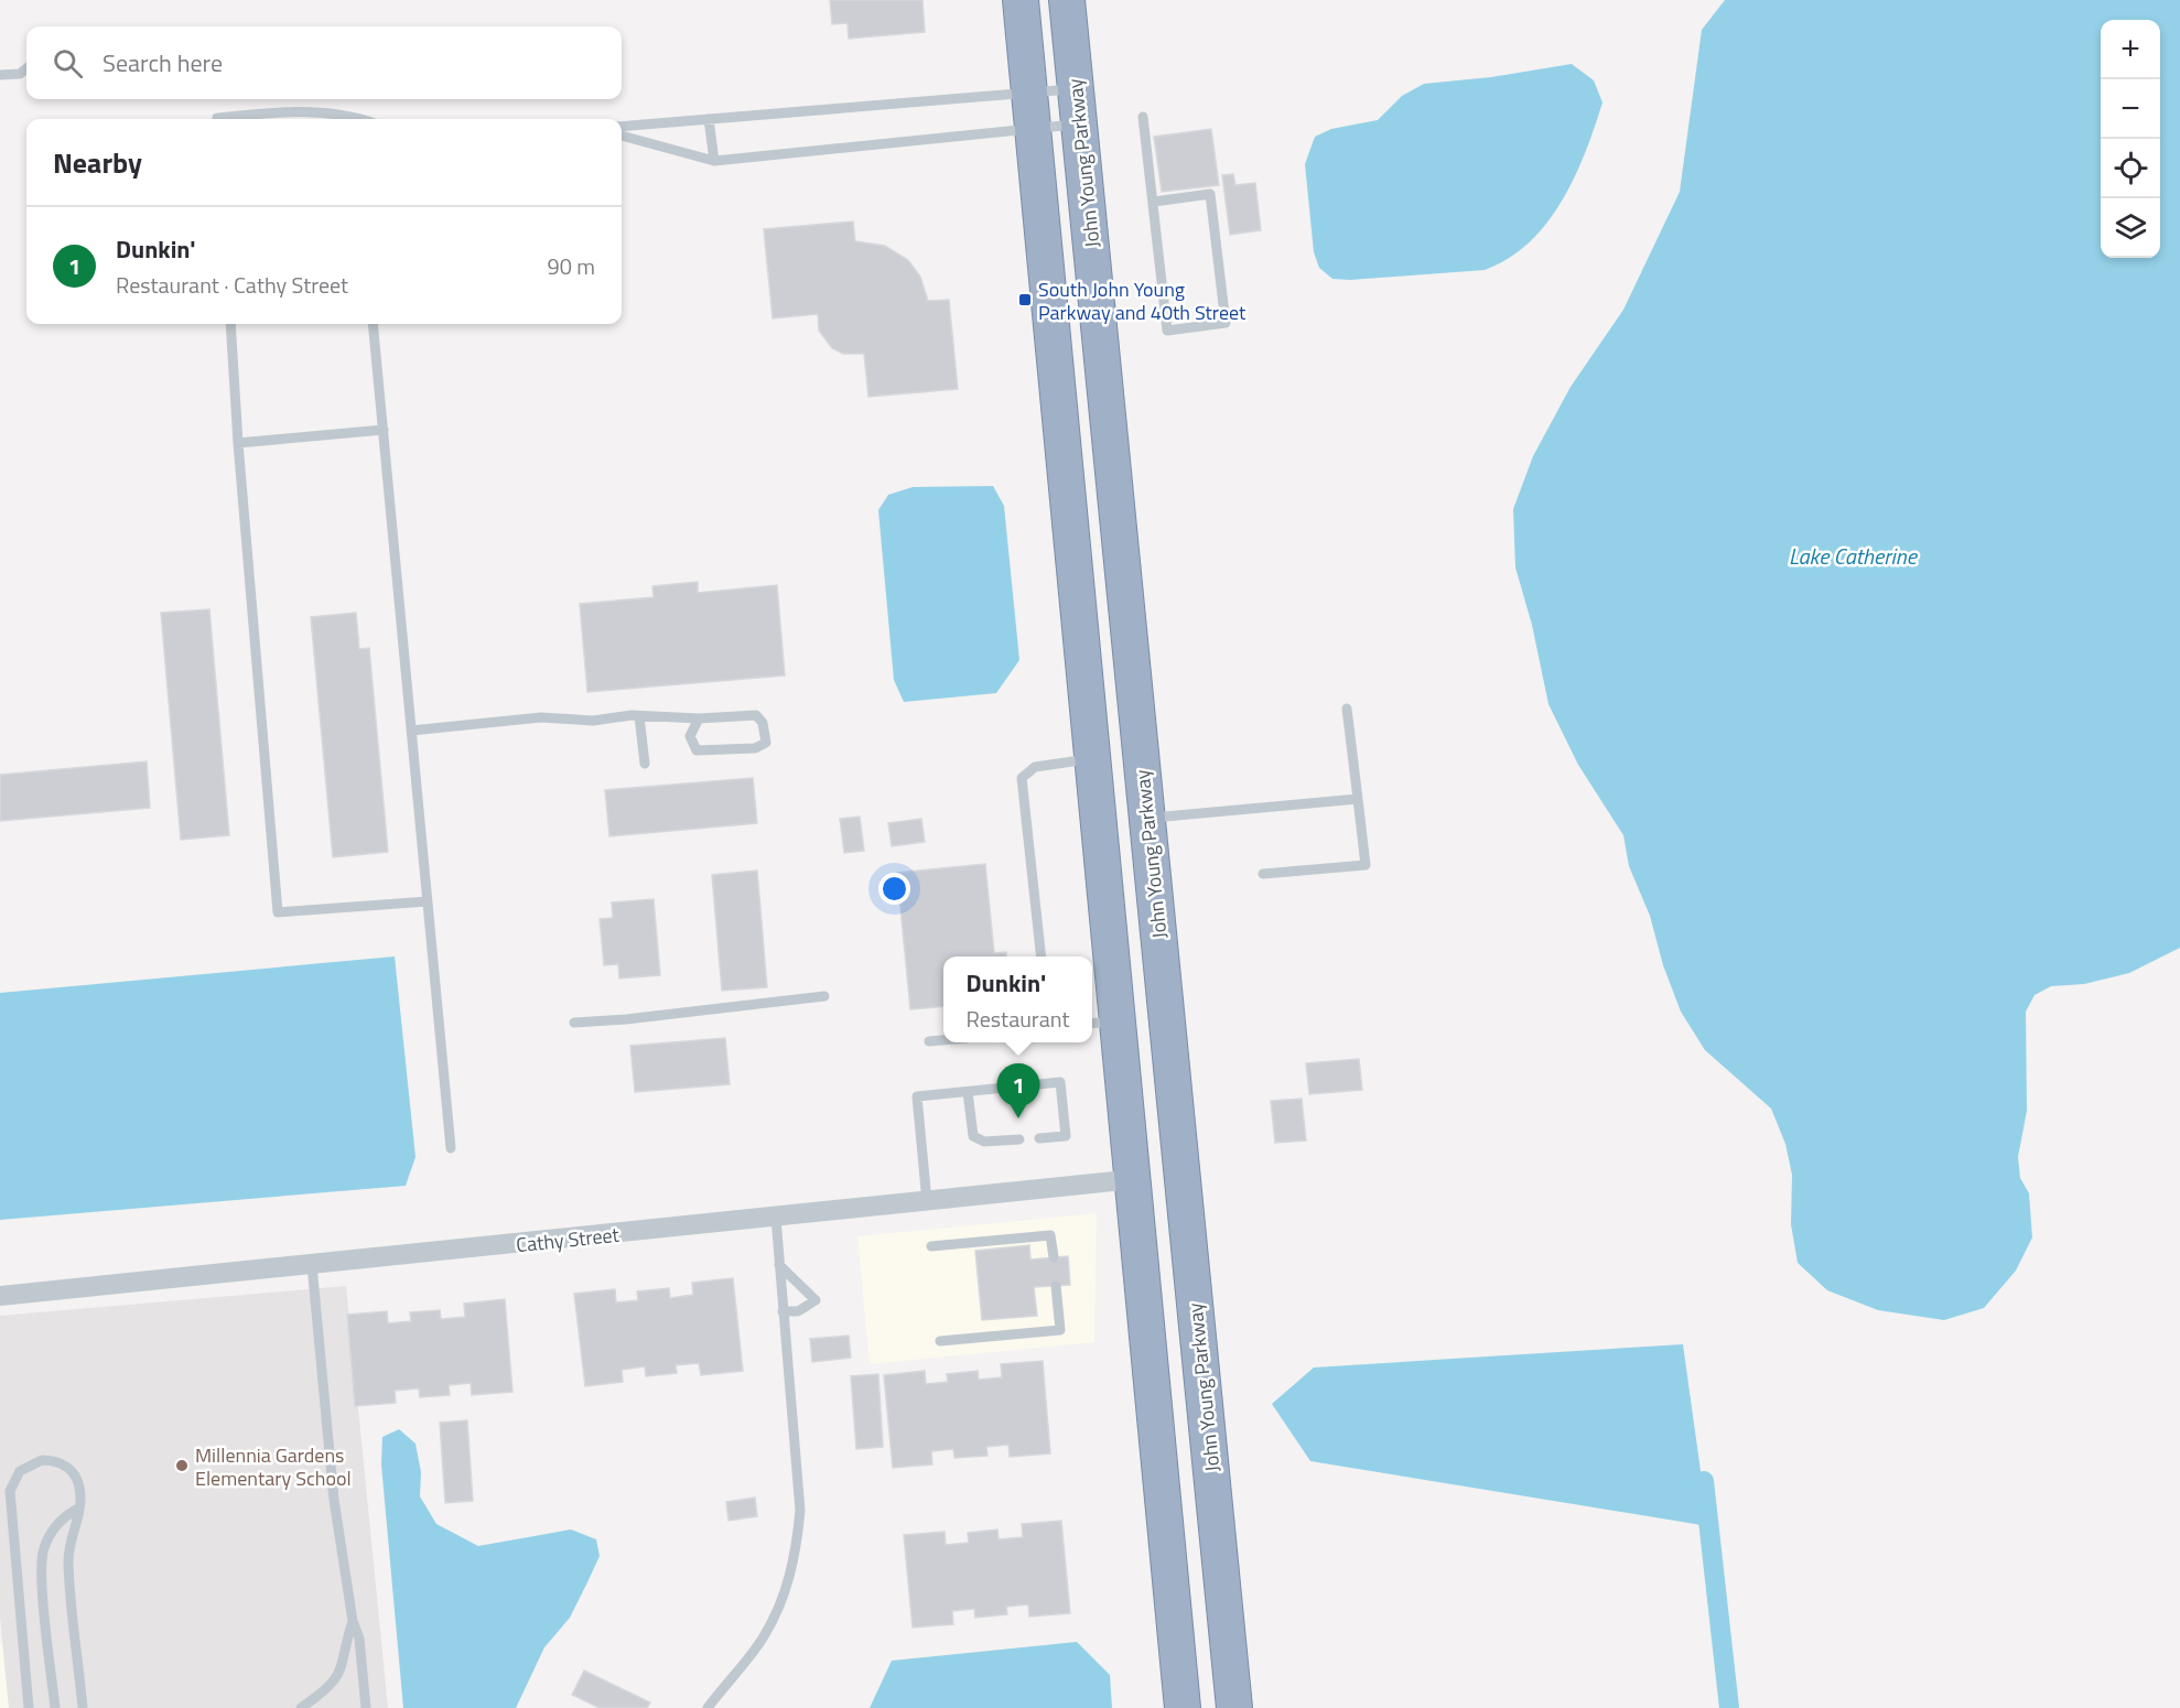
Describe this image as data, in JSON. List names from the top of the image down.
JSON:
{
  "streets": {
    "highway": ["John Young Parkway"],
    "street": ["Cathy Street"]
  },
  "water": ["Lake Catherine"],
  "places": {
    "transit": ["South John Young Parkway and 40th Street"],
    "other": ["Millennia Gardens Elementary School"]
  },
  "page": {
    "map_buttons": ["+", "−"],
    "search": "Search here",
    "heading": "Nearby",
    "list": [
      {
        "mark": "1",
        "name": "Dunkin'",
        "note": "Restaurant · Cathy Street",
        "value": "90 m"
      }
    ],
    "popup": ["Dunkin'", "Restaurant"],
    "pins": "1"
  }
}
